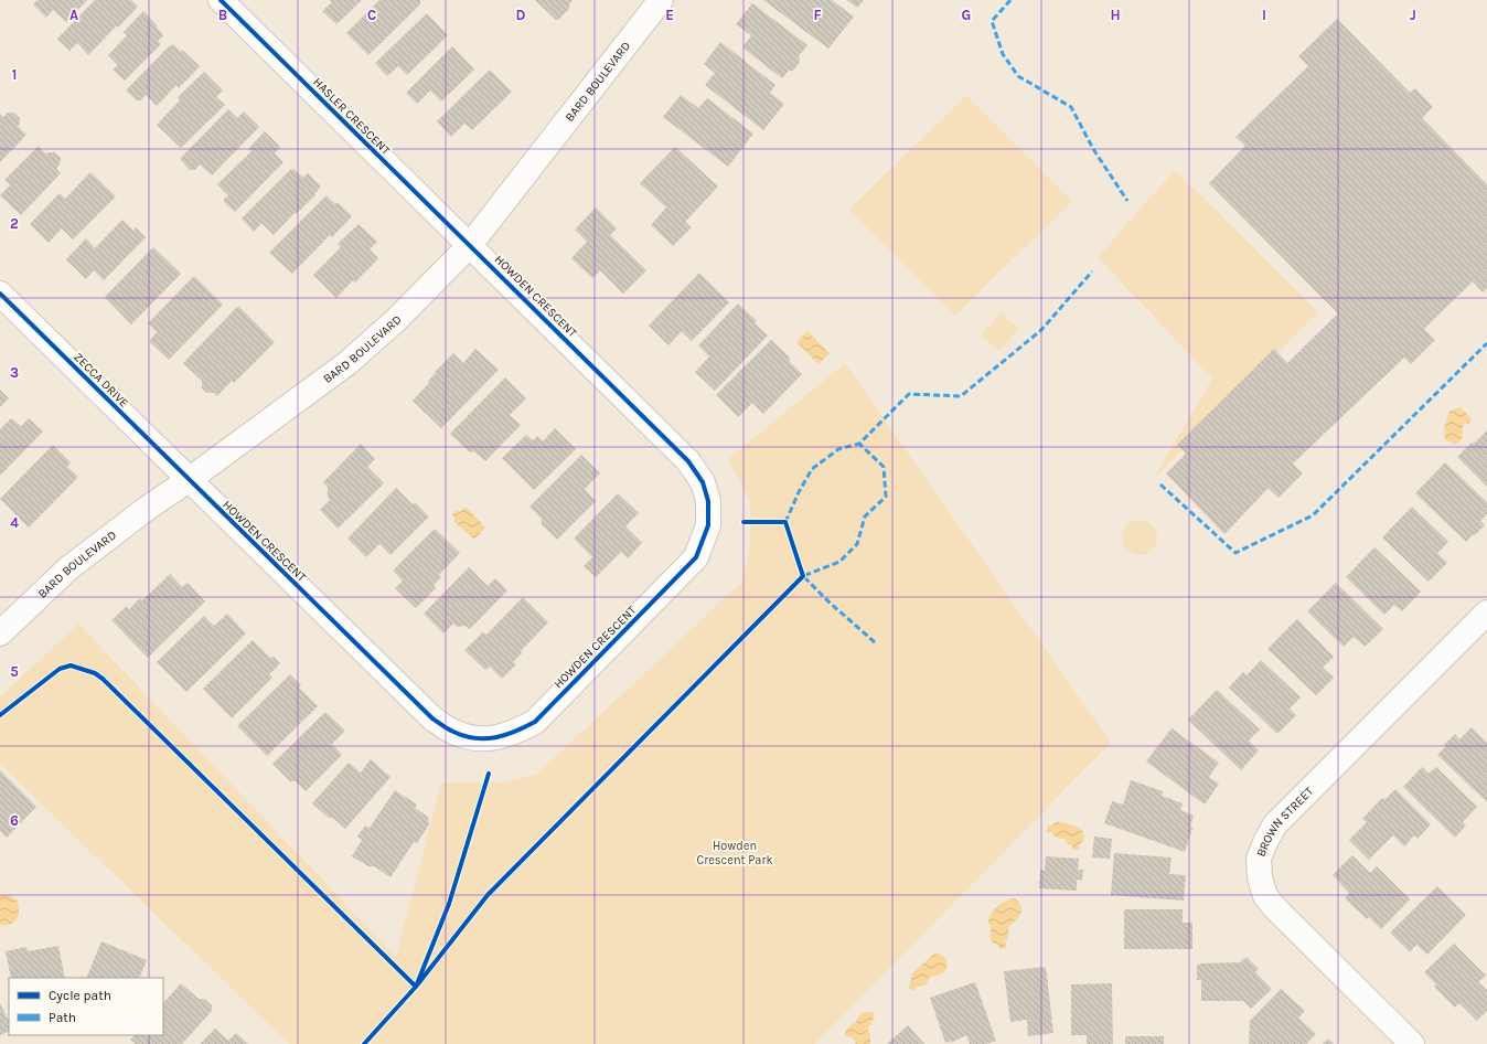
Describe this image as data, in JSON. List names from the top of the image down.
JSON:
{
  "streets": {
    "street": [
      "BARD BOULEVARD",
      "HASLER CRESCENT",
      "HOWDEN CRESCENT",
      "ZECCA DRIVE",
      "BROWN STREET"
    ]
  },
  "crossings": [
    ["BARD BOULEVARD", "HASLER CRESCENT"],
    ["BARD BOULEVARD", "HOWDEN CRESCENT"],
    ["BARD BOULEVARD", "ZECCA DRIVE"],
    ["HASLER CRESCENT", "HOWDEN CRESCENT"],
    ["HOWDEN CRESCENT", "ZECCA DRIVE"]
  ],
  "parks": ["Howden Crescent Park"],
  "legend": ["Cycle path", "Path"],
  "grid": {
    "columns": [
      "A",
      "B",
      "C",
      "D",
      "E",
      "F",
      "G",
      "H",
      "I",
      "J"
    ],
    "rows": [
      "1",
      "2",
      "3",
      "4",
      "5",
      "6"
    ]
  }
}
